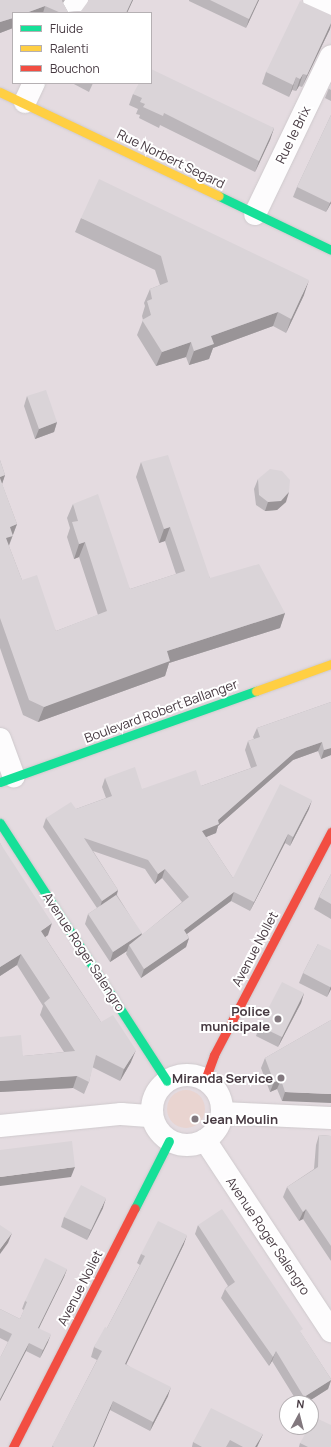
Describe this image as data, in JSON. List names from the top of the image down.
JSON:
{
  "streets": {
    "street": [
      "Rue le Brix",
      "Rue Norbert Segard",
      "Boulevard Robert Ballanger",
      "Avenue Nollet",
      "Avenue Roger Salengro"
    ]
  },
  "crossings": [
    ["Rue le Brix", "Rue Norbert Segard"],
    ["Avenue Nollet", "Avenue Roger Salengro"]
  ],
  "places": ["Police municipale", "Miranda Service", "Jean Moulin"],
  "legend": ["Fluide", "Ralenti", "Bouchon"],
  "north": "top"
}
